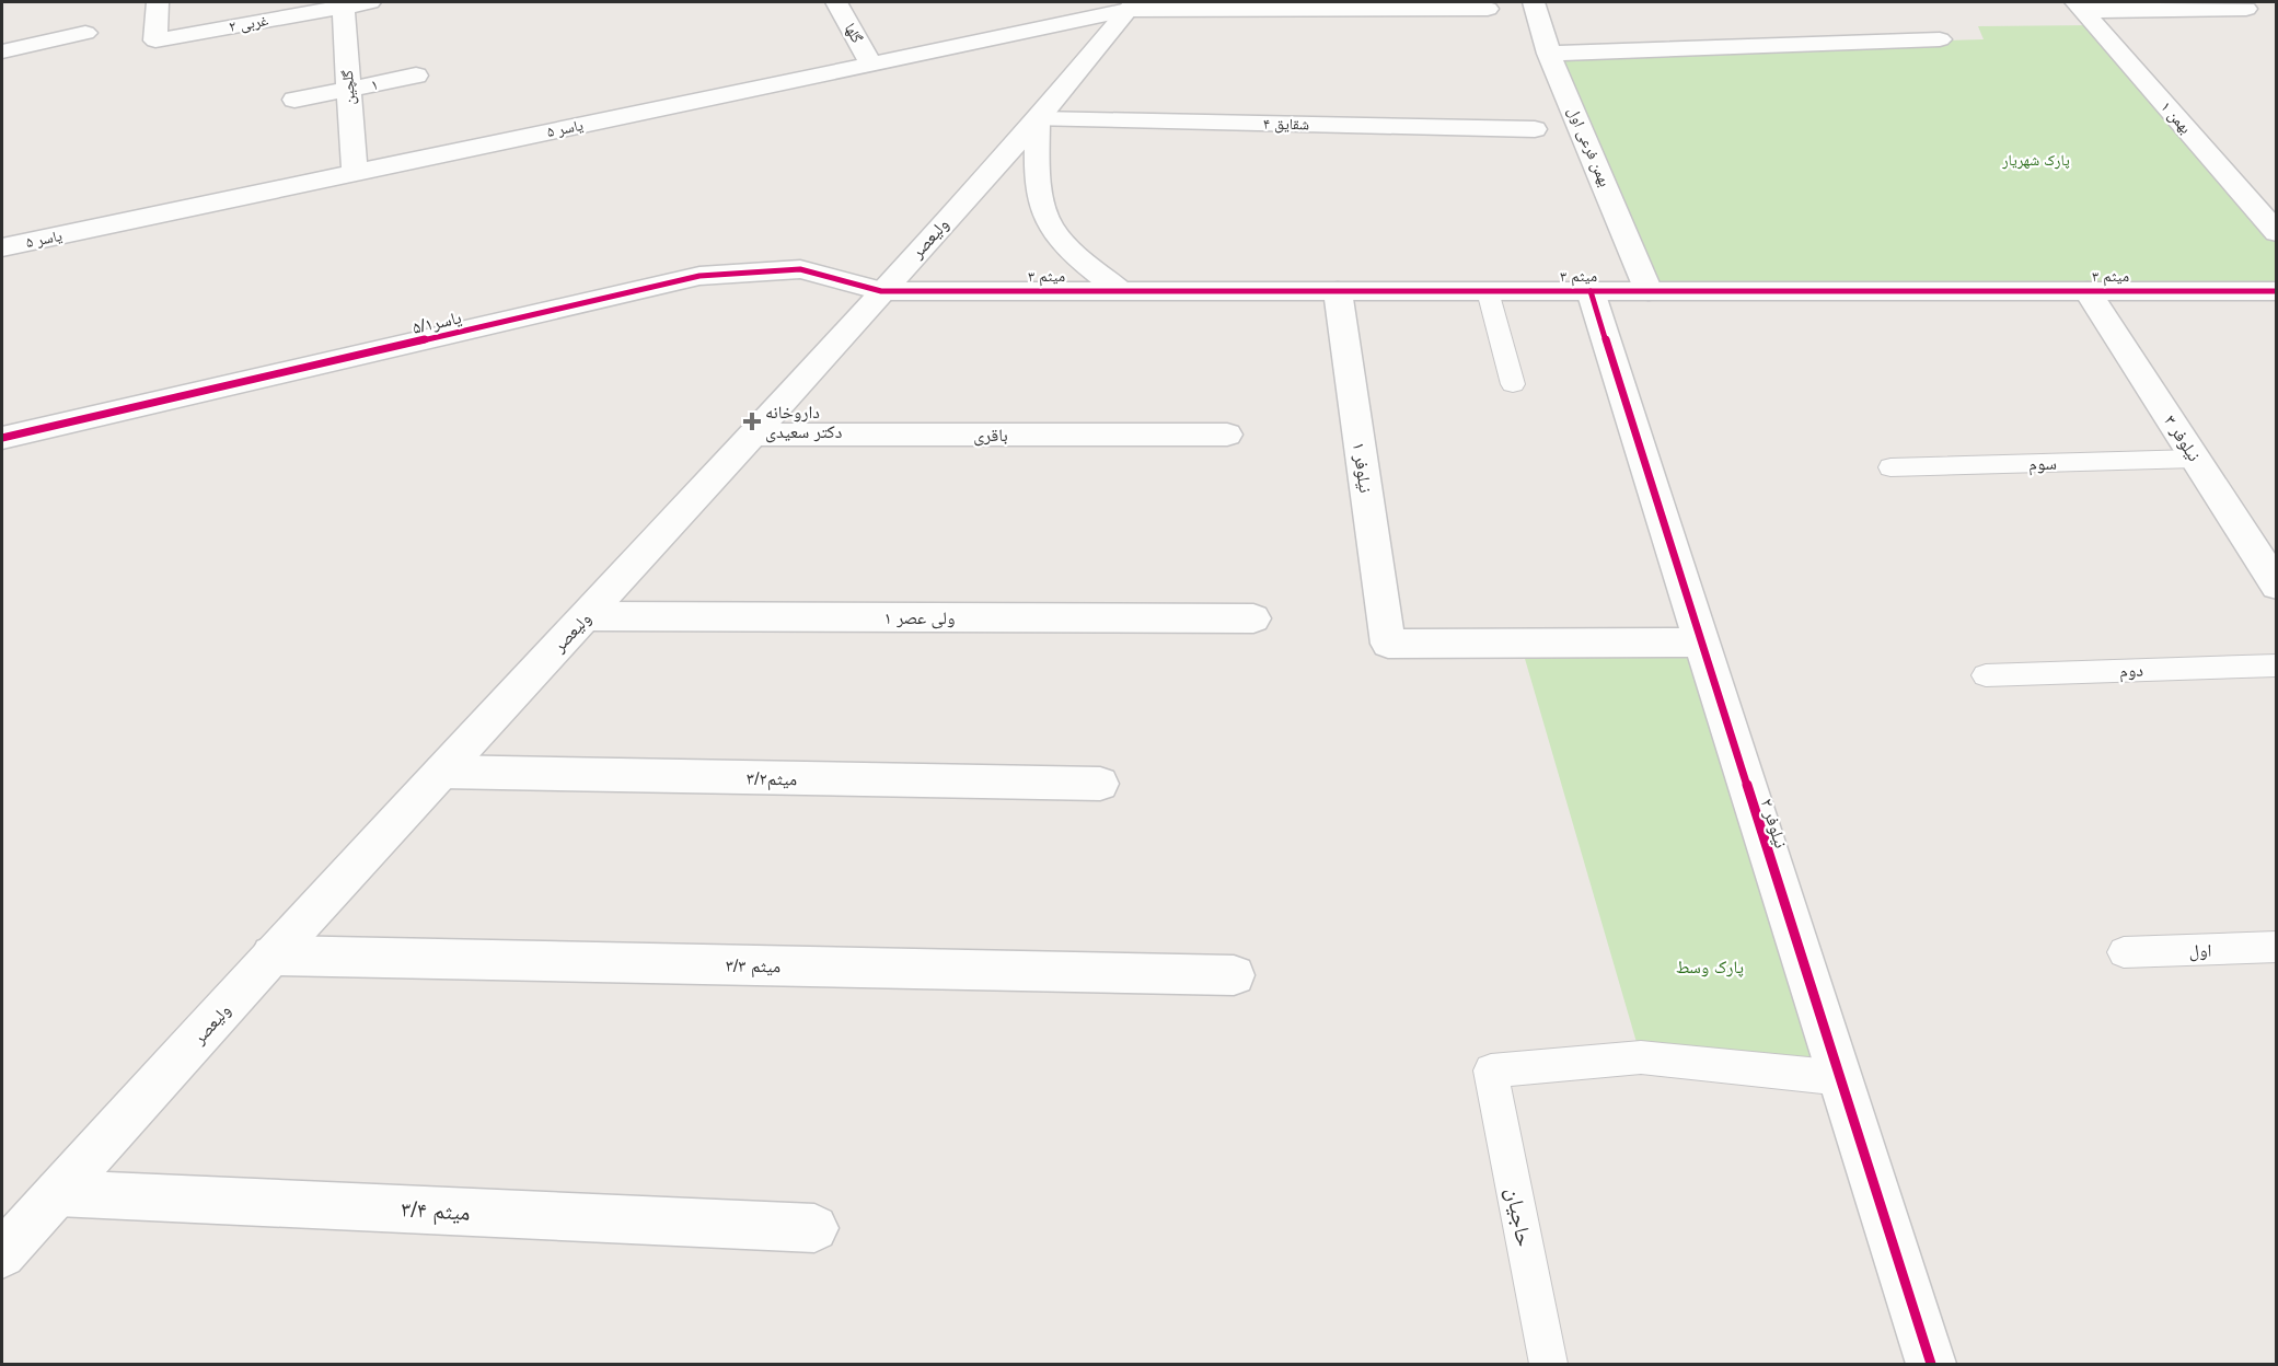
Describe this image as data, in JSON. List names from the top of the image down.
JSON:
{
  "streets": {
    "street": [
      "۲ غربی",
      "گلها",
      "۱",
      "گلچین",
      "بهمن ۱",
      "شقایق ۴",
      "یاسر ۵",
      "بهمن فرعی اول",
      "ولیعصر",
      "میثم ۳",
      "یاسر۵/۱",
      "باقری",
      "نیلوفر ۳",
      "نیلوفر ۱",
      "ولی عصر ۱",
      "میثم۳/۲",
      "نیلوفر ۲",
      "میثم ۳/۳",
      "میثم ۳/۴"
    ],
    "lane": [
      "سوم",
      "دوم",
      "اول",
      "حاجیان"
    ]
  },
  "crossings": [
    ["۲ غربی", "گلچین"],
    ["گلها", "یاسر ۵"],
    ["۱", "گلچین"],
    ["گلچین", "یاسر ۵"],
    ["شقایق ۴", "ولیعصر"],
    ["یاسر ۵", "ولیعصر"],
    ["بهمن فرعی اول", "میثم ۳"],
    ["ولیعصر", "میثم ۳"],
    ["ولیعصر", "یاسر۵/۱"],
    ["ولیعصر", "باقری"],
    ["ولیعصر", "ولی عصر ۱"],
    ["ولیعصر", "میثم۳/۲"],
    ["ولیعصر", "میثم ۳/۳"],
    ["ولیعصر", "میثم ۳/۴"],
    ["میثم ۳", "یاسر۵/۱"],
    ["میثم ۳", "نیلوفر ۳"],
    ["میثم ۳", "نیلوفر ۱"],
    ["میثم ۳", "نیلوفر ۲"],
    ["نیلوفر ۳", "سوم"],
    ["نیلوفر ۱", "نیلوفر ۲"],
    ["نیلوفر ۲", "حاجیان"]
  ],
  "parks": ["پارک شهریار", "پارک وسط"],
  "places": {
    "health": ["داروخانه دکتر سعیدی"]
  }
}
